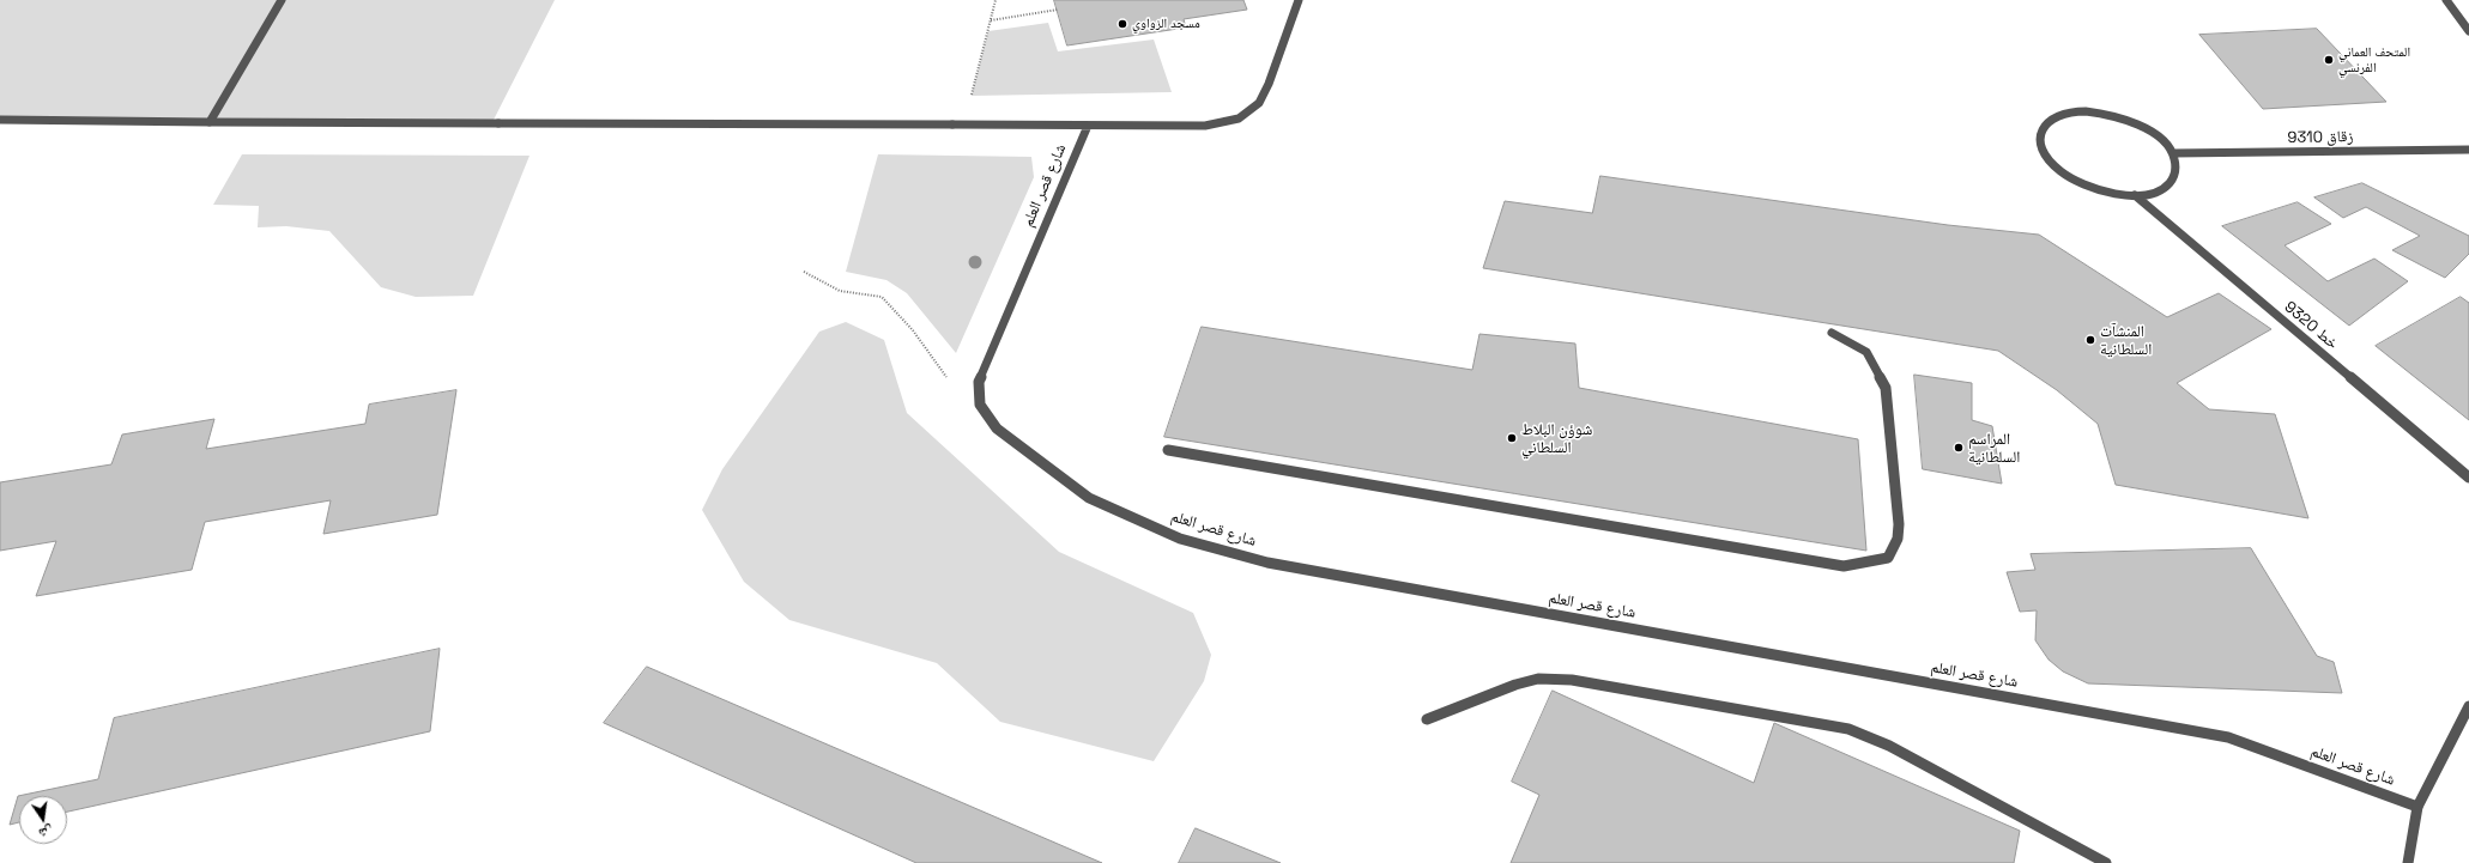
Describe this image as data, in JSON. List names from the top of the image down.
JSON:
{
  "streets": {
    "street": ["زقاق 9310", "شارع قصر العلم", "9320 خط"]
  },
  "places": [
    "مسجد الزواوي",
    "المتحف العماني الفرنسي",
    "المنشآت السلطانية",
    "شوؤن البلاط السلطاني",
    "المراسم السلطانية"
  ],
  "north": "bottom"
}
